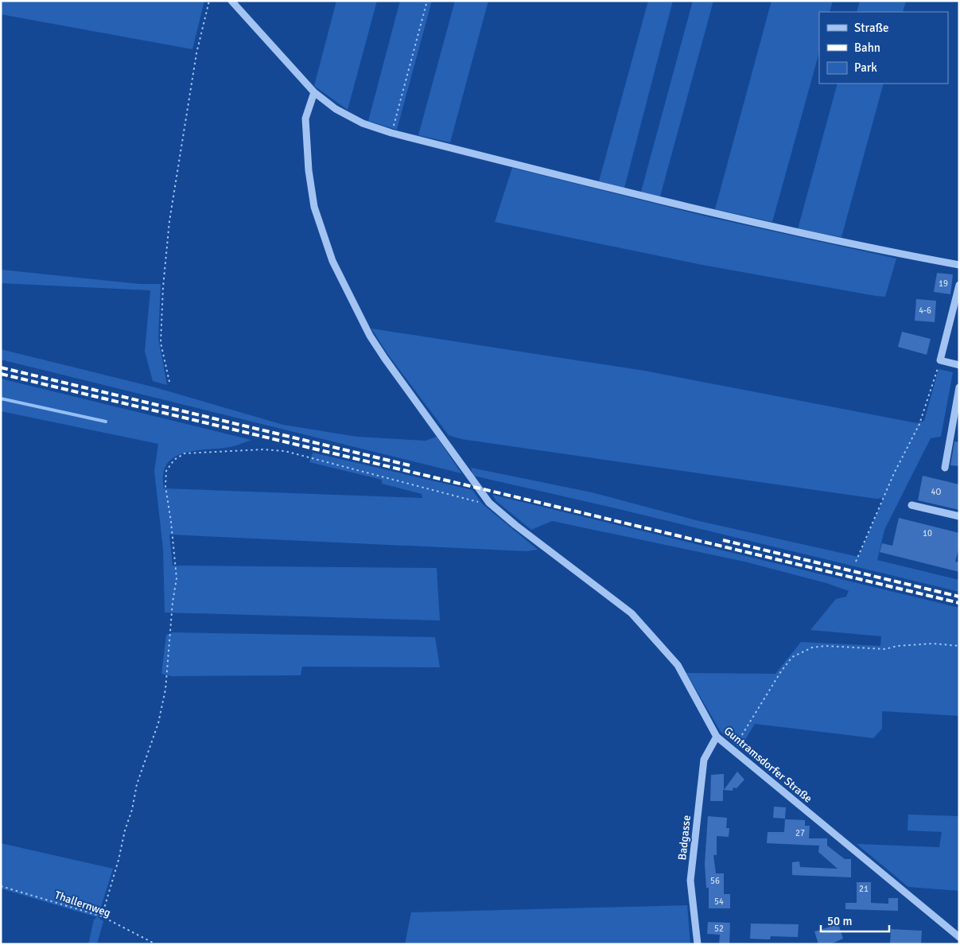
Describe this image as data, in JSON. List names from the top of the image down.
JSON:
{
  "streets": {
    "street": ["Guntramsdorfer Straße", "Badgasse"],
    "path": ["Thallernweg"]
  },
  "crossings": [
    ["Guntramsdorfer Straße", "Badgasse"]
  ],
  "house_numbers": [
    "19",
    "4-6",
    "4O",
    "10",
    "27",
    "56",
    "21",
    "54",
    "52"
  ],
  "legend": ["Straße", "Bahn", "Park"],
  "scale_bar": "50 m"
}
